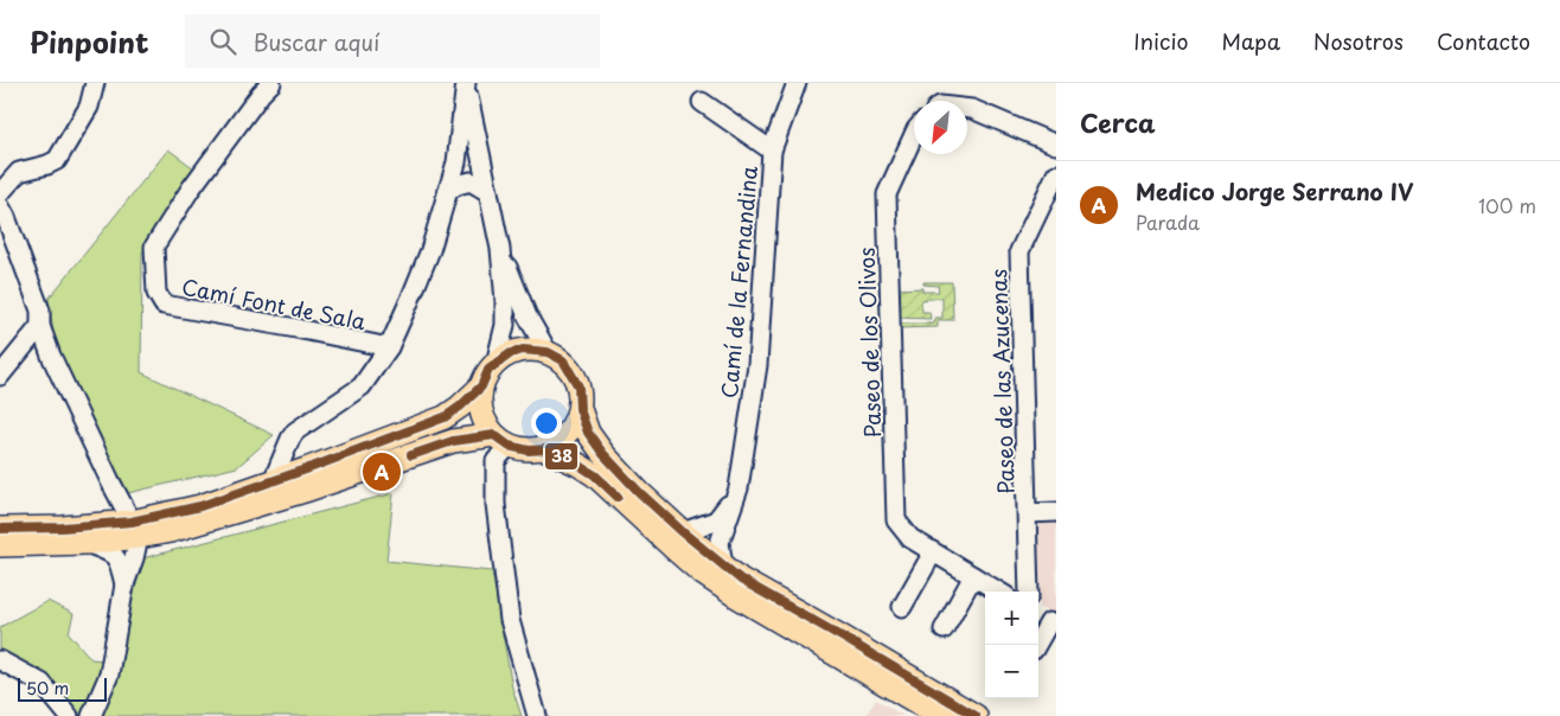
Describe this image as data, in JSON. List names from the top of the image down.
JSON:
{
  "streets": {
    "street": [
      "Camí de la Fernandina",
      "Camí Font de Sala",
      "Paseo de los Olivos",
      "Paseo de las Azucenas"
    ]
  },
  "lines": ["transit line 38"],
  "scale_bar": "50 m",
  "north": "bottom left",
  "page": {
    "header": "Pinpoint",
    "search": "Buscar aquí",
    "nav": [
      "Inicio",
      "Mapa",
      "Nosotros",
      "Contacto"
    ],
    "heading": "Cerca",
    "list": [
      {
        "mark": "A",
        "name": "Medico Jorge Serrano IV",
        "note": "Parada",
        "value": "100 m"
      }
    ],
    "pins": "A",
    "map_buttons": ["+", "−"],
    "scale": "50 m"
  }
}
